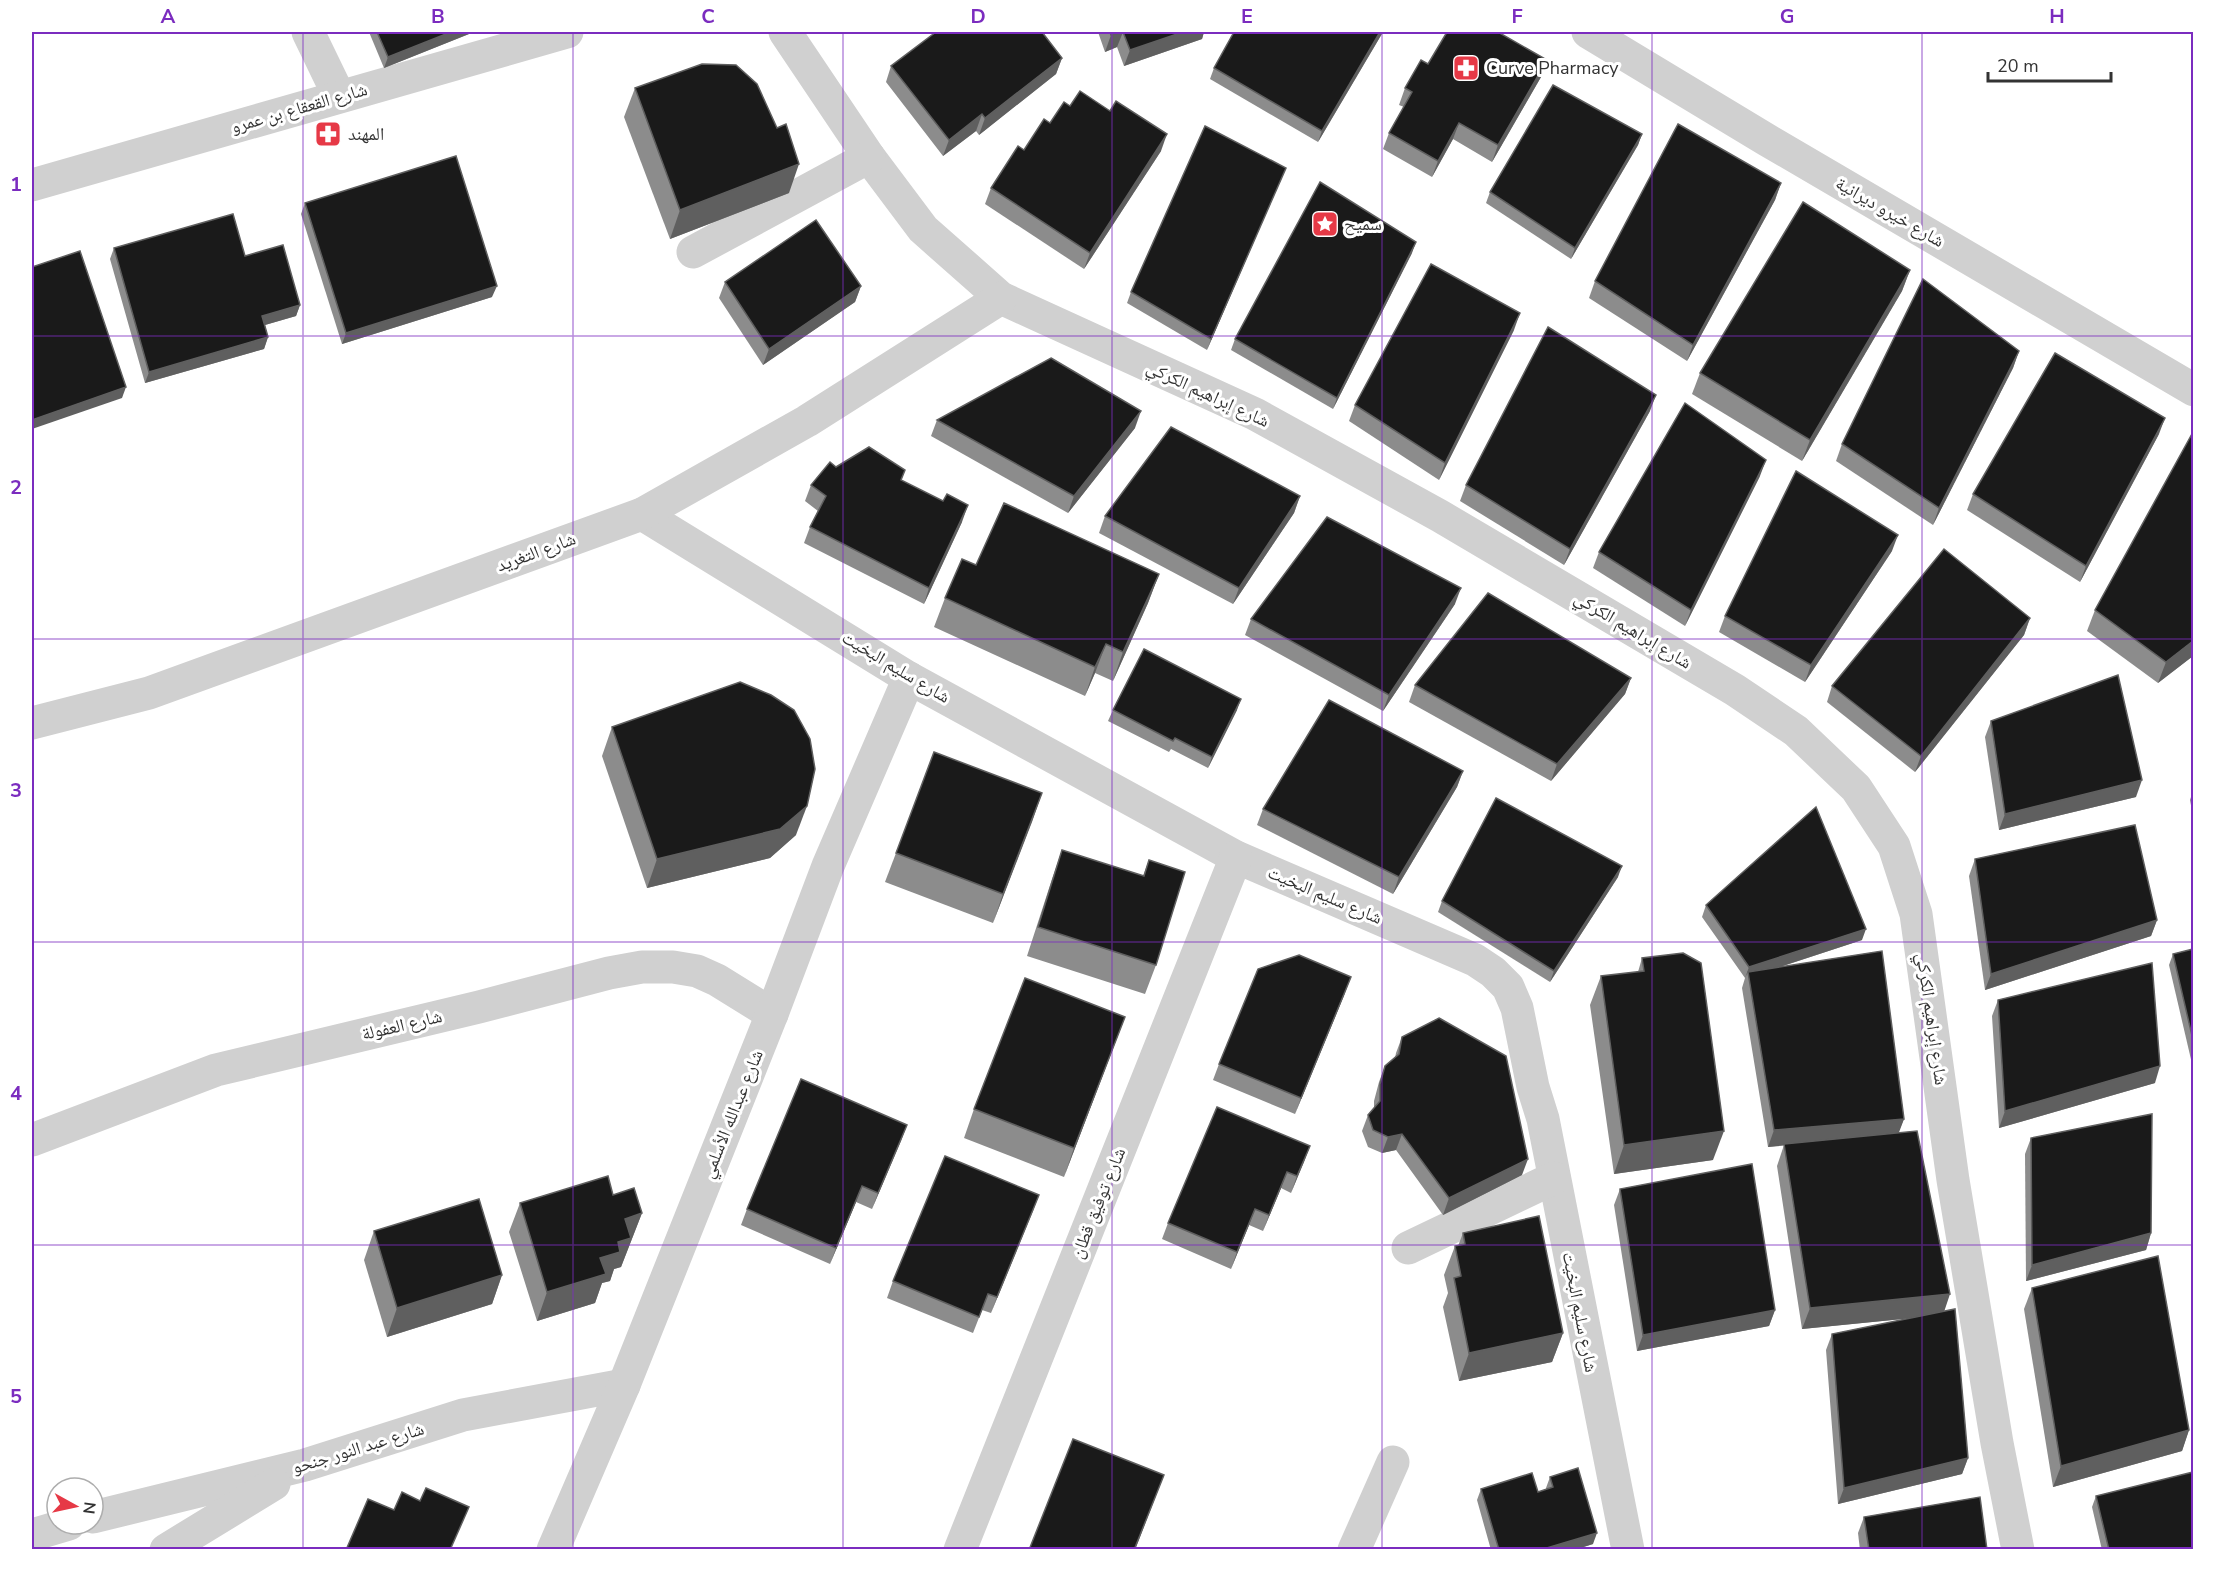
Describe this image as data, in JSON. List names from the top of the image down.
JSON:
{
  "streets": {
    "street": [
      "شارع القعقاع بن عمرو",
      "شارع خيرو ديرانية",
      "شارع إبراهيم الكركي",
      "شارع التغريد",
      "شارع سليم البخيت",
      "شارع العفولة",
      "شارع عبدالله الأسلمي",
      "شارع توفيق قطان",
      "شارع عبد النور جنحو"
    ]
  },
  "crossings": [
    ["شارع إبراهيم الكركي", "شارع التغريد"],
    ["شارع التغريد", "شارع سليم البخيت"],
    ["شارع سليم البخيت", "شارع عبدالله الأسلمي"],
    ["شارع سليم البخيت", "شارع توفيق قطان"],
    ["شارع العفولة", "شارع عبدالله الأسلمي"],
    ["شارع عبدالله الأسلمي", "شارع عبد النور جنحو"]
  ],
  "places": {
    "pharmacy": ["Curve Pharmacy", "المهند"],
    "place": ["سميح"]
  },
  "scale_bar": "20 m",
  "north": "right",
  "grid": {
    "columns": [
      "A",
      "B",
      "C",
      "D",
      "E",
      "F",
      "G",
      "H"
    ],
    "rows": [
      "1",
      "2",
      "3",
      "4",
      "5"
    ]
  }
}
